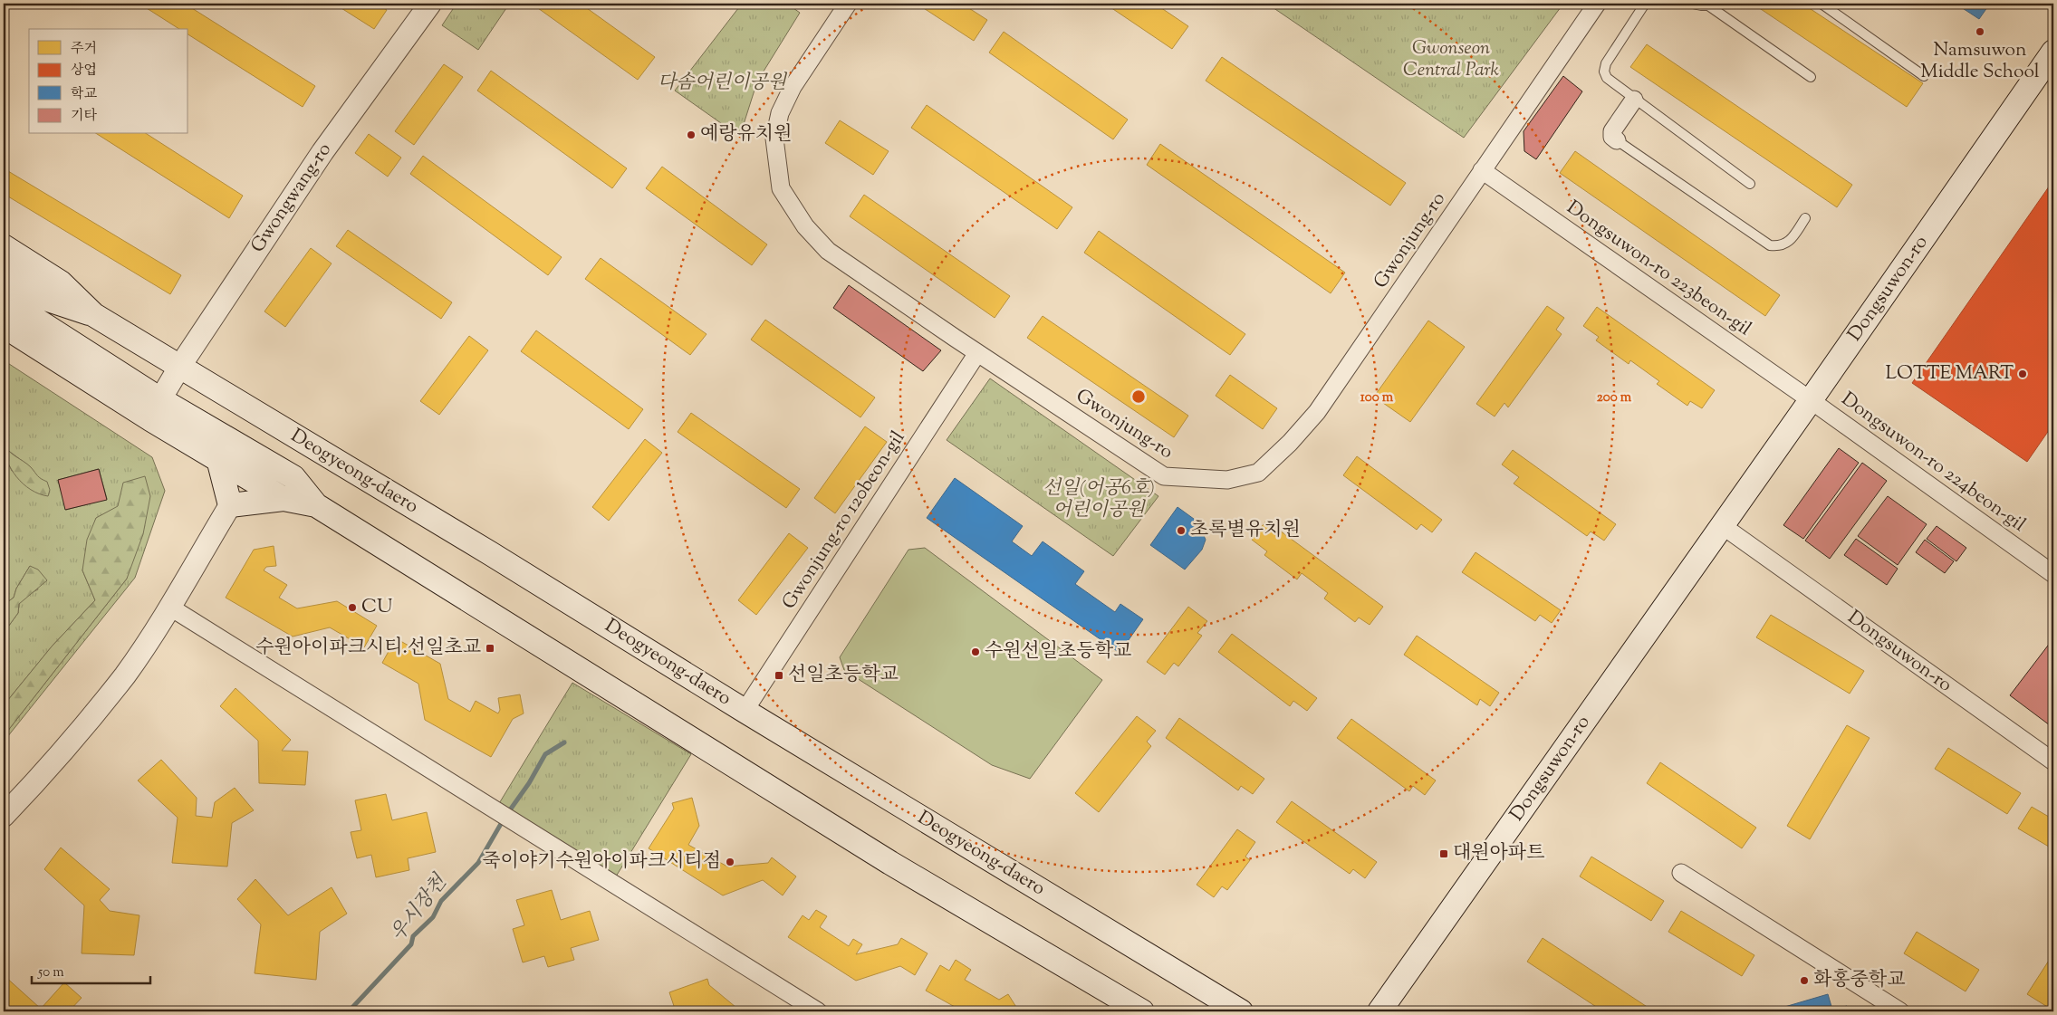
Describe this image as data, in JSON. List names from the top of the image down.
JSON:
{
  "streets": {
    "main road": ["Dongsuwon-ro", "Deogyeong-daero"],
    "street": [
      "Gwongwang-ro",
      "Gwonjung-ro",
      "Dongsuwon-ro 223beon-gil",
      "Dongsuwon-ro 224beon-gil",
      "Gwonjung-ro 120beon-gil"
    ]
  },
  "crossings": [
    ["Gwongwang-ro", "Deogyeong-daero"],
    ["Gwonjung-ro", "Dongsuwon-ro 223beon-gil"],
    ["Gwonjung-ro", "Gwonjung-ro 120beon-gil"],
    ["Dongsuwon-ro 223beon-gil", "Dongsuwon-ro"],
    ["Dongsuwon-ro 223beon-gil", "Dongsuwon-ro 224beon-gil"],
    ["Dongsuwon-ro", "Dongsuwon-ro 224beon-gil"],
    ["Deogyeong-daero", "Gwonjung-ro 120beon-gil"]
  ],
  "water": ["우시장천"],
  "parks": ["Gwonseon Central Park", "다솜어린이공원", "선일(어공6호) 어린이공원"],
  "places": {
    "other": [
      "Namsuwon Middle School",
      "예랑유치원",
      "LOTTE MART",
      "초록별유치원",
      "CU",
      "수원선일초등학교",
      "죽이야기수원아이파크시티점",
      "화홍중학교"
    ],
    "transit": ["수원아이파크시티.선일초교", "선일초등학교", "대원아파트"]
  },
  "legend": [
    "주거",
    "상업",
    "학교",
    "기타"
  ],
  "scale_bar": "50 m",
  "rings": ["100 m", "200 m"]
}
